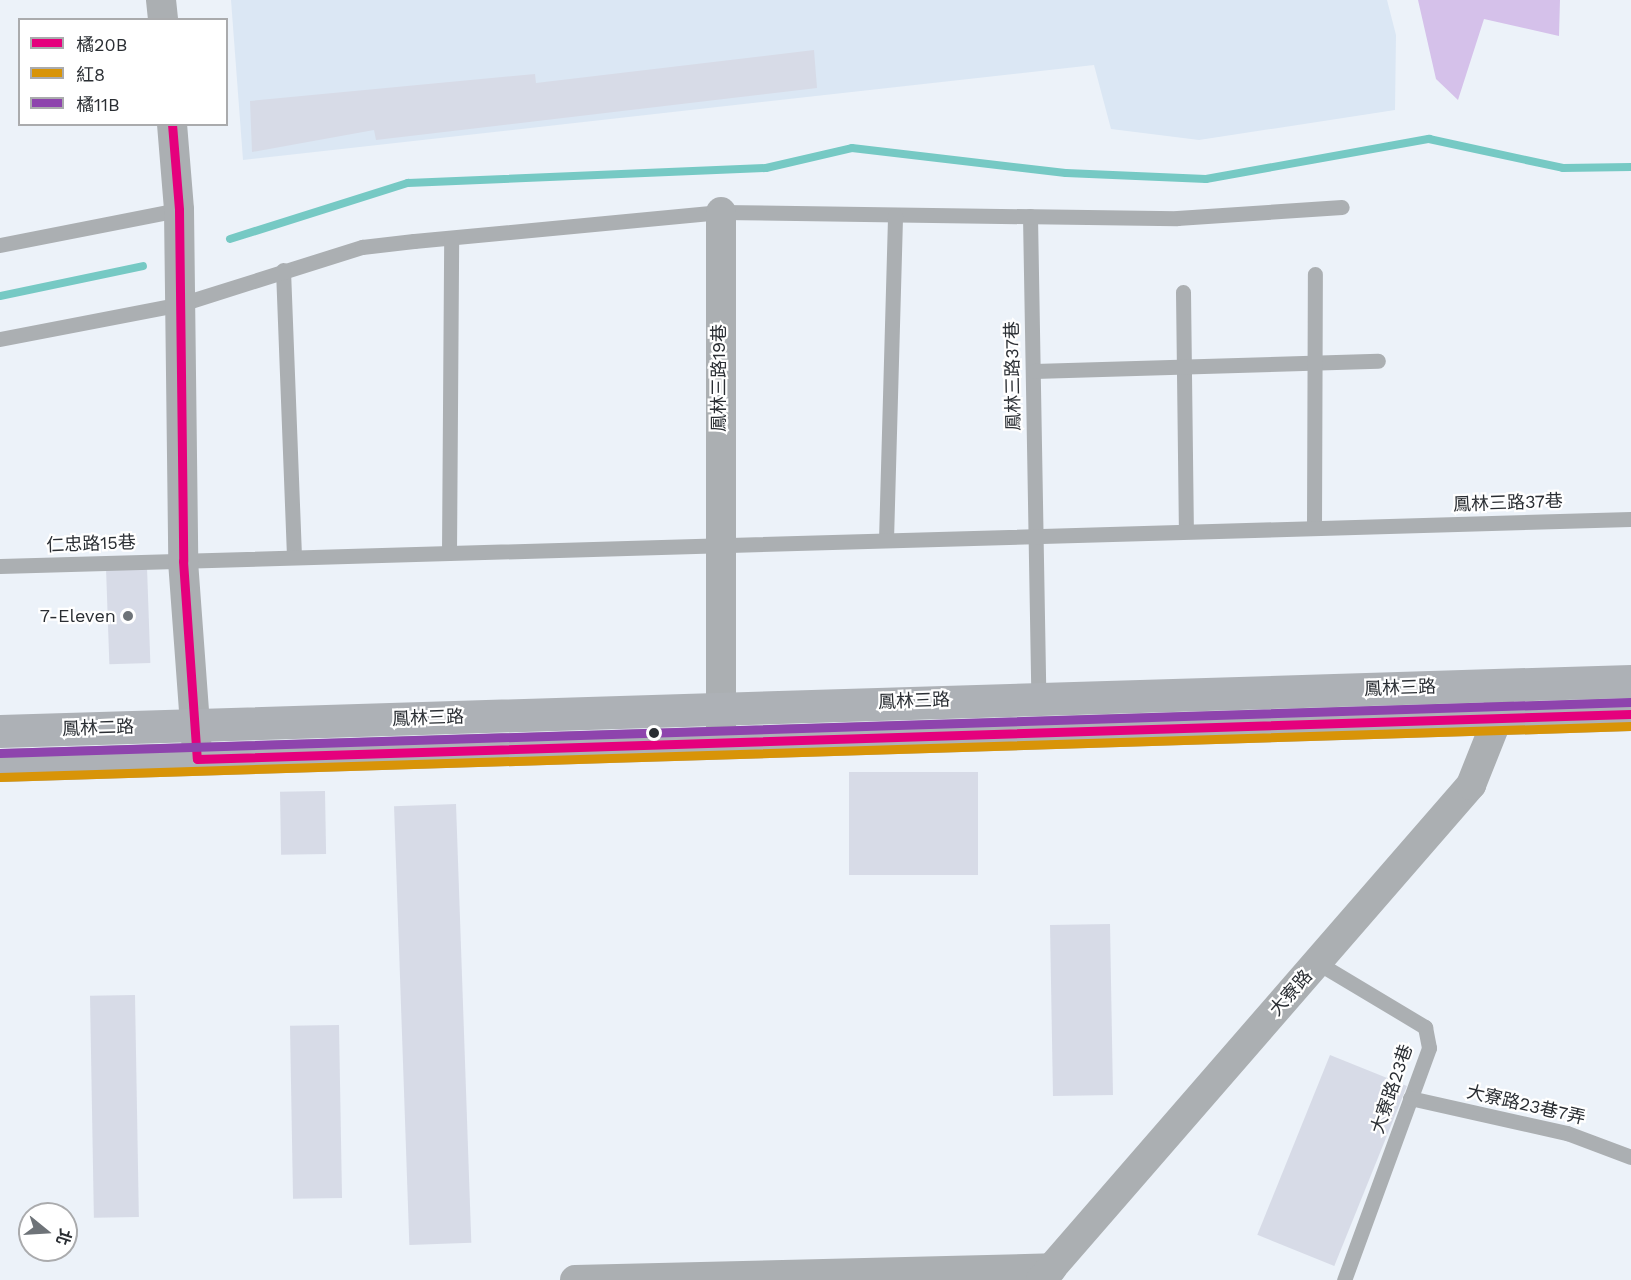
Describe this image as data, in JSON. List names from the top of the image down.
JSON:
{
  "streets": {
    "main road": ["鳳林三路", "鳳林二路"],
    "street": ["鳳林三路19巷", "大寮路"],
    "lane": [
      "鳳林三路37巷",
      "仁忠路15巷",
      "大寮路23巷",
      "大寮路23巷7弄"
    ]
  },
  "crossings": [
    ["鳳林三路37巷", "鳳林三路"],
    ["鳳林三路19巷", "鳳林三路"],
    ["鳳林三路", "鳳林二路"],
    ["鳳林三路", "大寮路"],
    ["大寮路", "大寮路23巷"],
    ["大寮路23巷", "大寮路23巷7弄"]
  ],
  "places": ["7-Eleven"],
  "lines": ["transit line 橘20B", "transit line 橘11B", "transit line 紅8"],
  "legend": ["橘20B", "紅8", "橘11B"],
  "north": "right"
}
